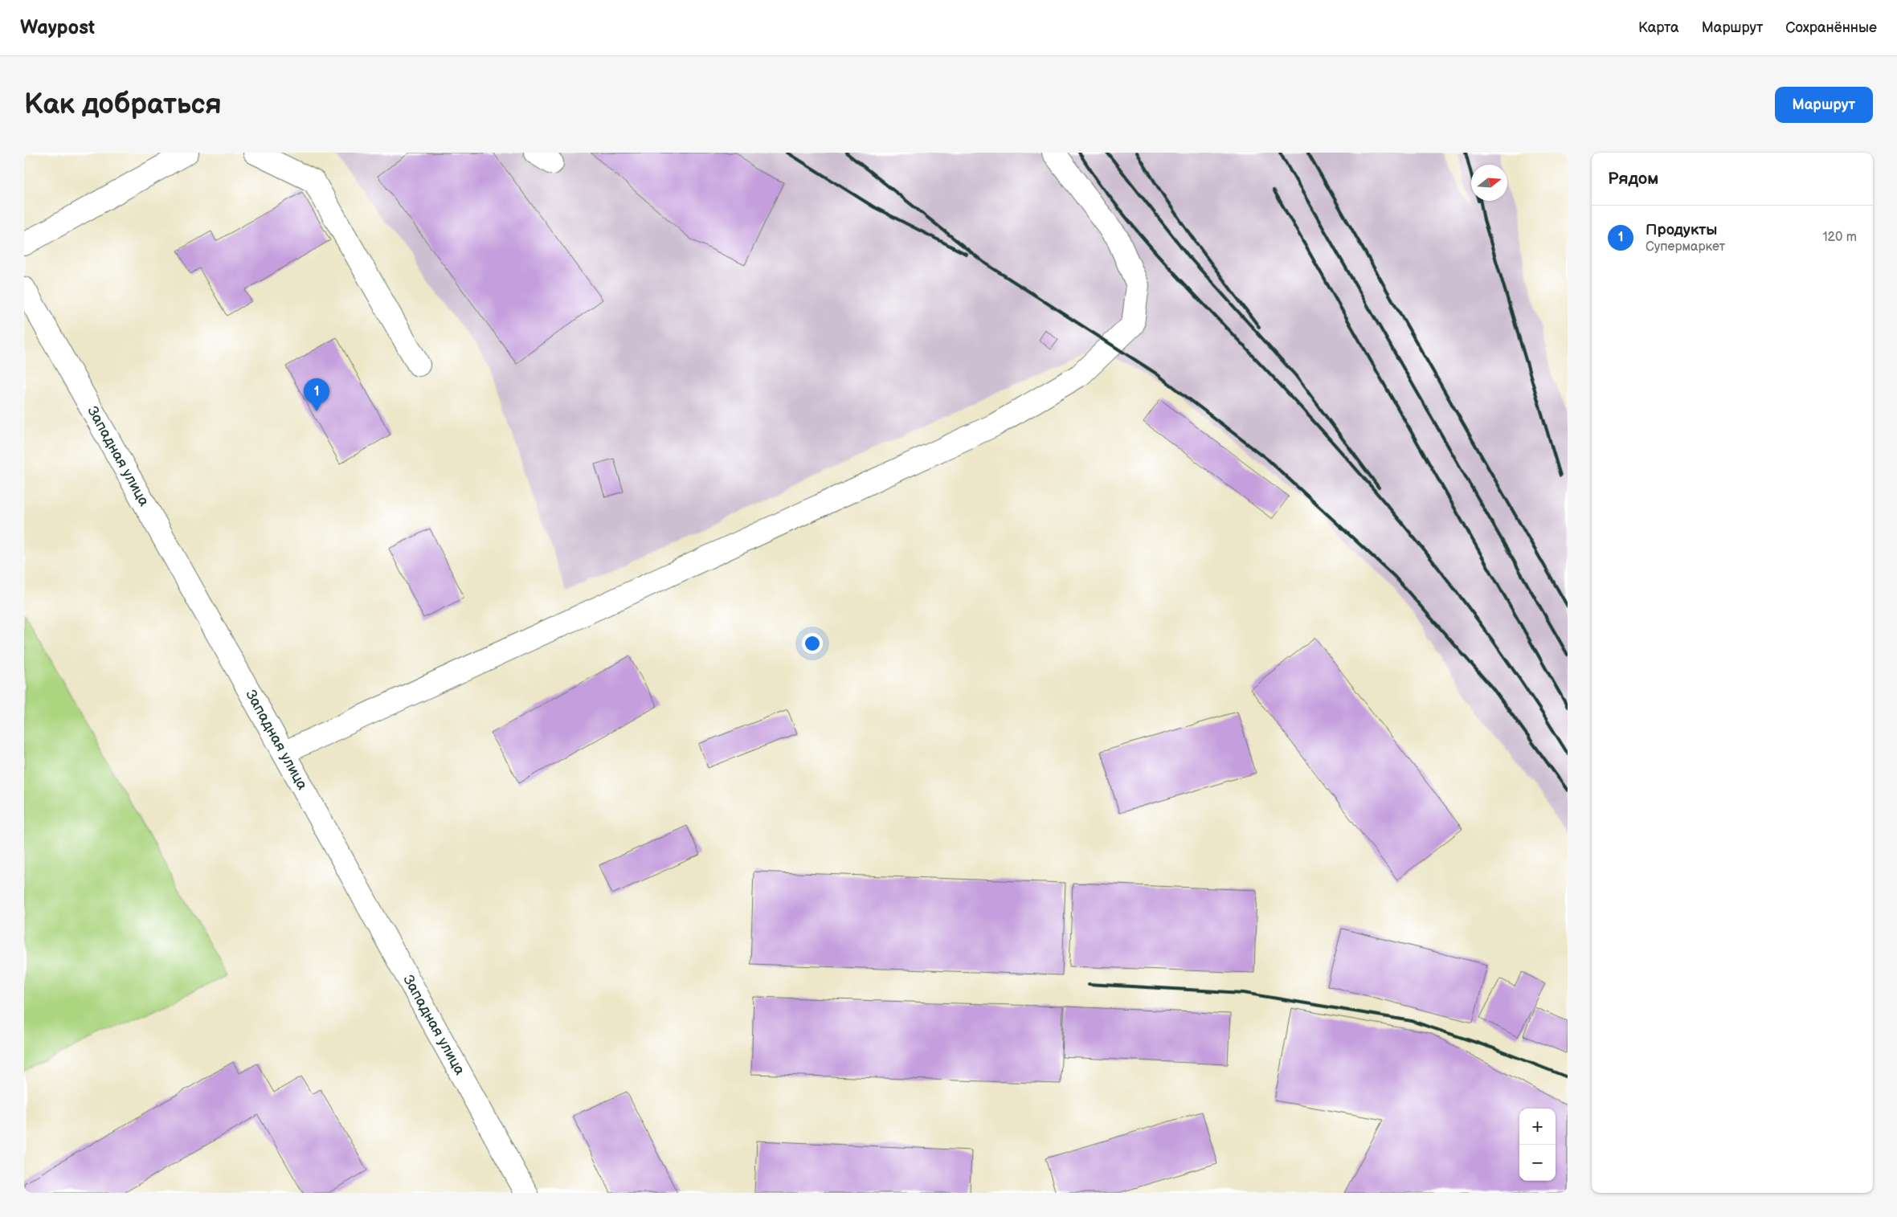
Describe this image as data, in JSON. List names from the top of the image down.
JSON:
{
  "streets": {
    "main road": ["Западная улица"]
  },
  "north": "right",
  "page": {
    "header": "Waypost",
    "nav": ["Карта", "Маршрут", "Сохранённые"],
    "buttons": "Маршрут",
    "title": "Как добраться",
    "heading": "Рядом",
    "list": [
      {
        "mark": "1",
        "name": "Продукты",
        "note": "Супермаркет",
        "value": "120 m"
      }
    ],
    "pins": "1",
    "map_buttons": ["+", "−"]
  }
}
